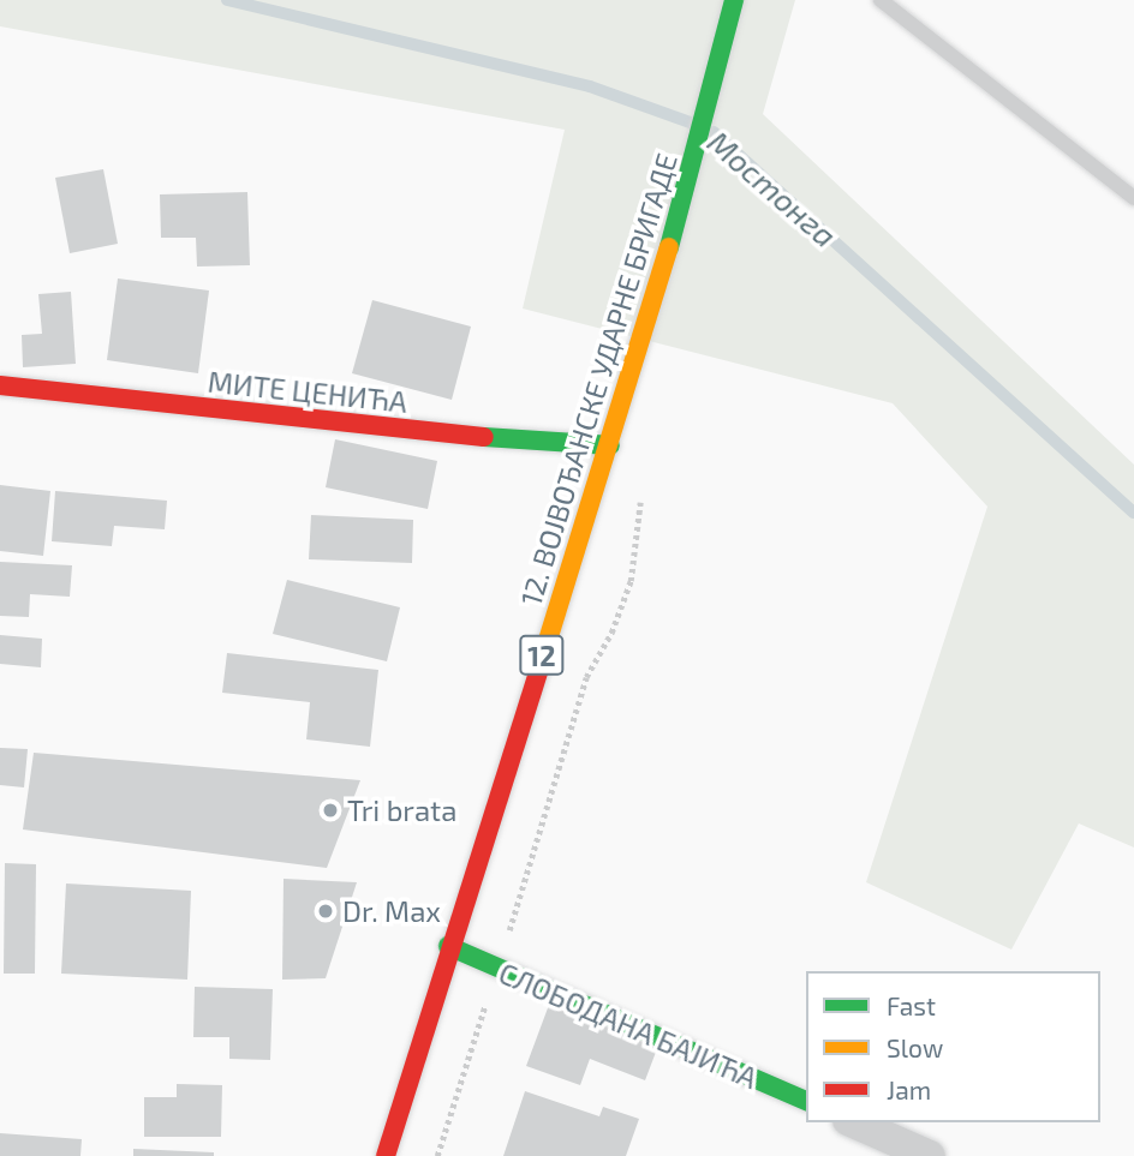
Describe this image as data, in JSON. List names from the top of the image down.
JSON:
{
  "streets": {
    "main road": [
      "12. ВОЈВОЂАНСКЕ УДАРНЕ БРИГАДЕ",
      "МИТЕ ЦЕНИЋА",
      "12",
      "СЛОБОДАНА БАЈИЋА"
    ]
  },
  "crossings": [
    ["12. ВОЈВОЂАНСКЕ УДАРНЕ БРИГАДЕ", "МИТЕ ЦЕНИЋА"],
    ["12. ВОЈВОЂАНСКЕ УДАРНЕ БРИГАДЕ", "СЛОБОДАНА БАЈИЋА"]
  ],
  "water": ["Мостонга"],
  "places": ["Tri brata", "Dr. Max"],
  "legend": ["Fast", "Slow", "Jam"]
}
